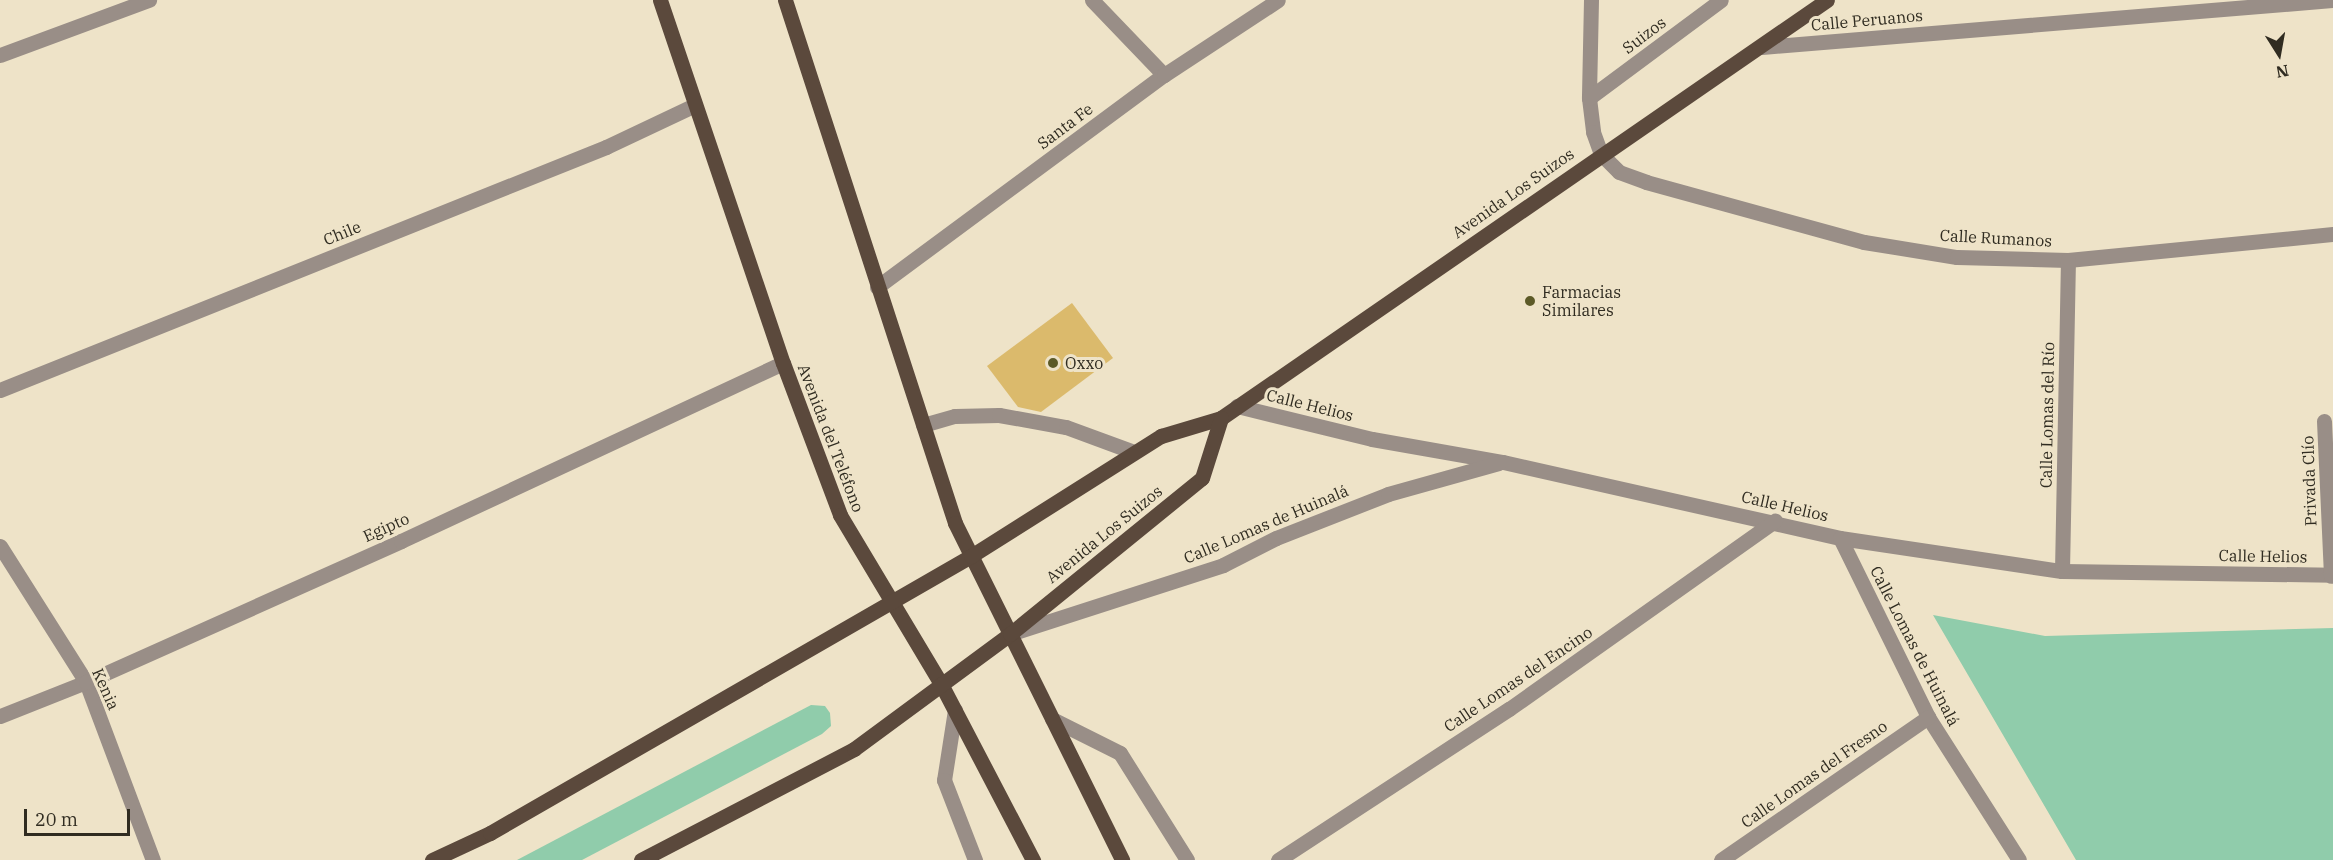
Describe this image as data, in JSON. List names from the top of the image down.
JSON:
{
  "streets": {
    "main road": ["Avenida Los Suizos", "Avenida del Teléfono"],
    "street": [
      "Calle Peruanos",
      "Suizos",
      "Santa Fe",
      "Chile",
      "Calle Rumanos",
      "Calle Helios",
      "Calle Lomas del Río",
      "Privada Clío",
      "Calle Lomas de Huinalá",
      "Egipto",
      "Calle Lomas del Encino",
      "Kenia",
      "Calle Lomas del Fresno"
    ]
  },
  "crossings": [
    ["Calle Peruanos", "Avenida Los Suizos"],
    ["Avenida Los Suizos", "Calle Rumanos"],
    ["Avenida Los Suizos", "Calle Helios"],
    ["Avenida Los Suizos", "Avenida del Teléfono"],
    ["Avenida Los Suizos", "Calle Lomas de Huinalá"],
    ["Chile", "Avenida del Teléfono"],
    ["Calle Rumanos", "Calle Lomas del Río"],
    ["Calle Helios", "Calle Lomas del Río"],
    ["Calle Helios", "Privada Clío"],
    ["Calle Helios", "Calle Lomas de Huinalá"],
    ["Calle Helios", "Calle Lomas del Encino"],
    ["Avenida del Teléfono", "Egipto"],
    ["Calle Lomas de Huinalá", "Calle Lomas del Fresno"],
    ["Egipto", "Kenia"]
  ],
  "places": ["Farmacias Similares", "Oxxo"],
  "scale_bar": "20 m",
  "north": "bottom"
}
